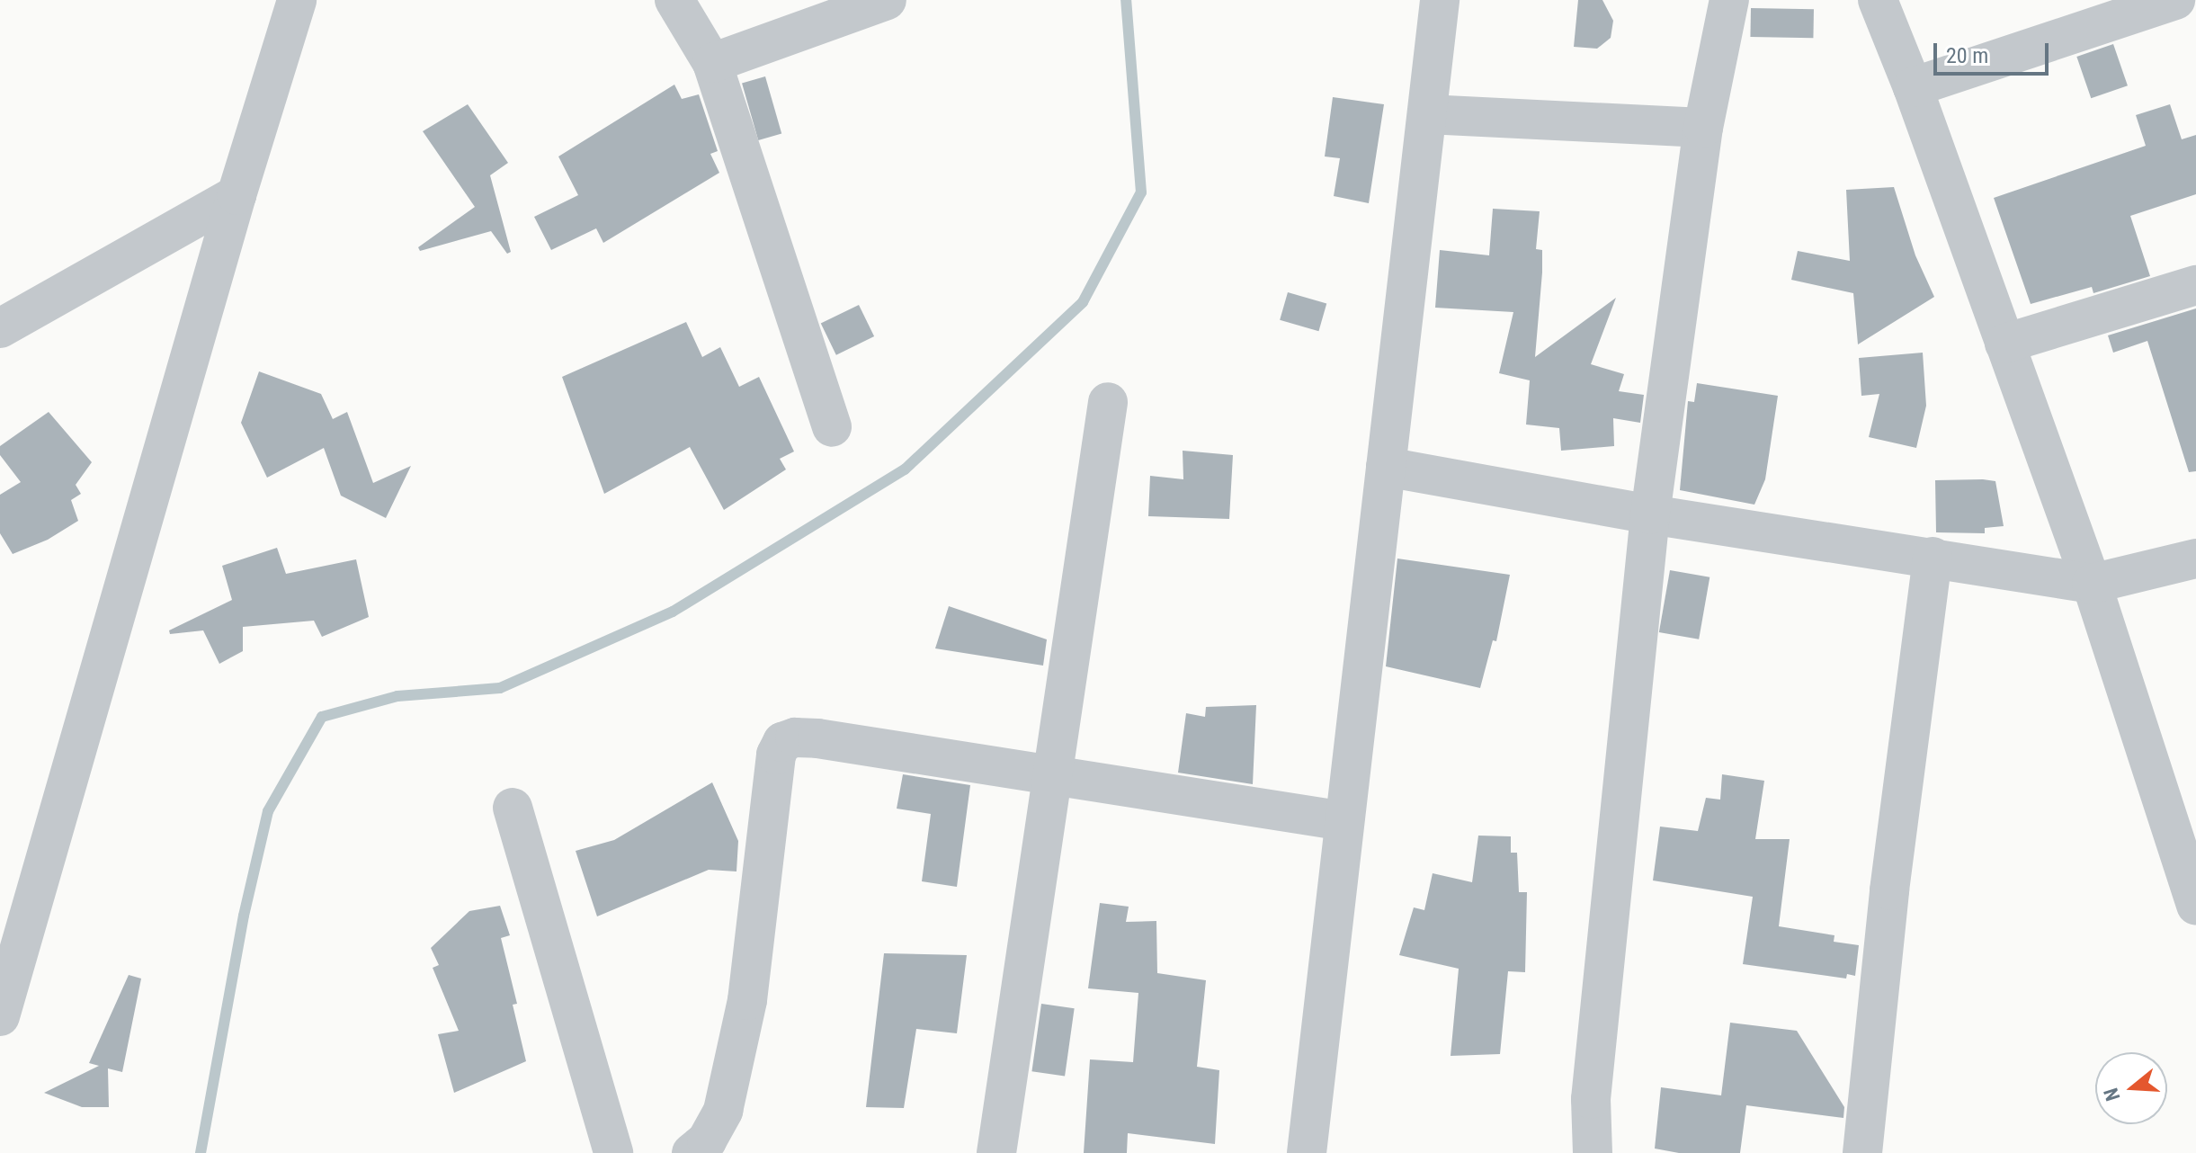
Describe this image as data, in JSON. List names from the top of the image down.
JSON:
{
  "scale_bar": "20 m",
  "north": "left"
}
